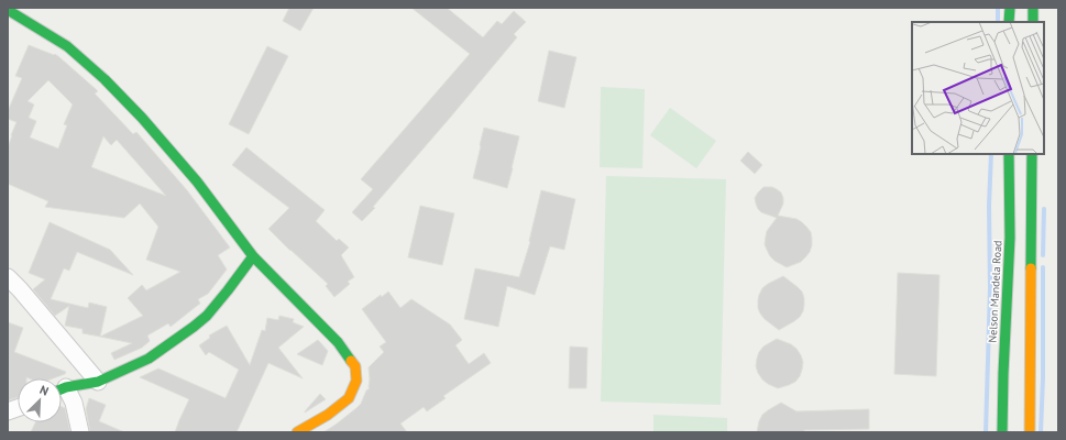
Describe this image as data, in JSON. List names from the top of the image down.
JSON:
{
  "streets": {
    "street": ["Nelson Mandela Road"]
  },
  "north": "top right"
}
